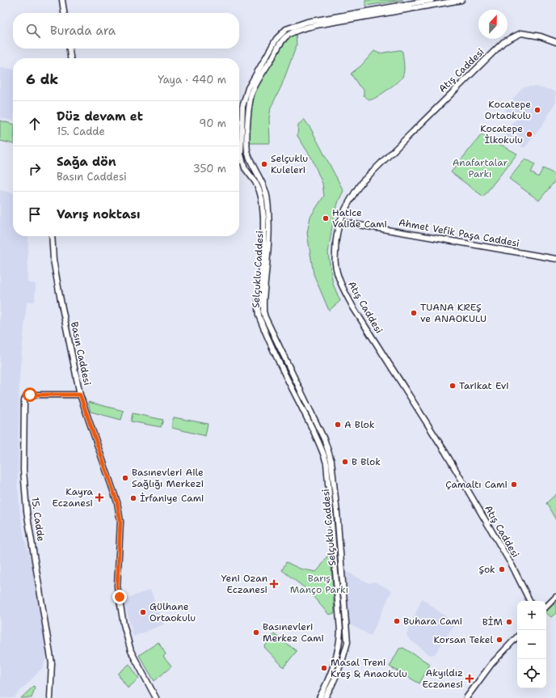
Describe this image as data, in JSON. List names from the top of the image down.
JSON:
{
  "streets": {
    "street": [
      "Atış Caddesi",
      "Ahmet Vefik Paşa Caddesi",
      "Selçuklu Caddesi",
      "Basın Caddesi",
      "15. Cadde"
    ]
  },
  "crossings": [
    ["Atış Caddesi", "Ahmet Vefik Paşa Caddesi"],
    ["Basın Caddesi", "15. Cadde"]
  ],
  "parks": ["Anafartalar Parkı", "Barış Manço Parkı"],
  "places": {
    "other": [
      "Kocatepe Ortaokulu",
      "Kocatepe İlkokulu",
      "Selçuklu Kuleleri",
      "Hatice Valide Cami",
      "TUANA KREŞ ve ANAOKULU",
      "Tarikat Evi",
      "A Blok",
      "B Blok",
      "Basınevleri Aile Sağlığı Merkezi",
      "Çamaltı Cami",
      "İrfaniye Cami",
      "Şok",
      "Gülhane Ortaokulu",
      "Buhara Cami",
      "BİM",
      "Basınevleri Merkez Cami",
      "Korsan Tekel",
      "Masal Treni Kreş & Anaokulu"
    ],
    "health": ["Kayra Eczanesi", "Yeni Ozan Eczanesi", "Akyıldız Eczanesi"]
  },
  "north": "top",
  "page": {
    "search": "Burada ara",
    "heading": ["6 dk", "Yaya · 440 m"],
    "list": [
      ["Düz devam et", "15. Cadde", "90 m"],
      ["Sağa dön", "Basın Caddesi", "350 m"],
      "Varış noktası"
    ],
    "map_buttons": ["+", "−"]
  }
}
